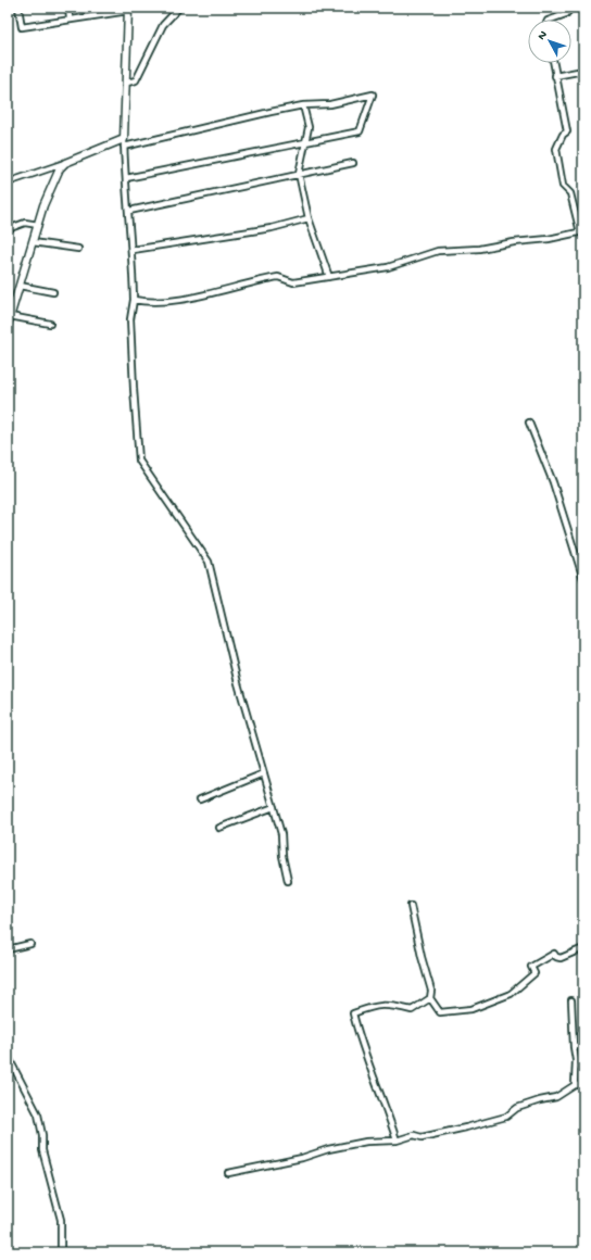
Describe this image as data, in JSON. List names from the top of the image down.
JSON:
{
  "north": "top left"
}
